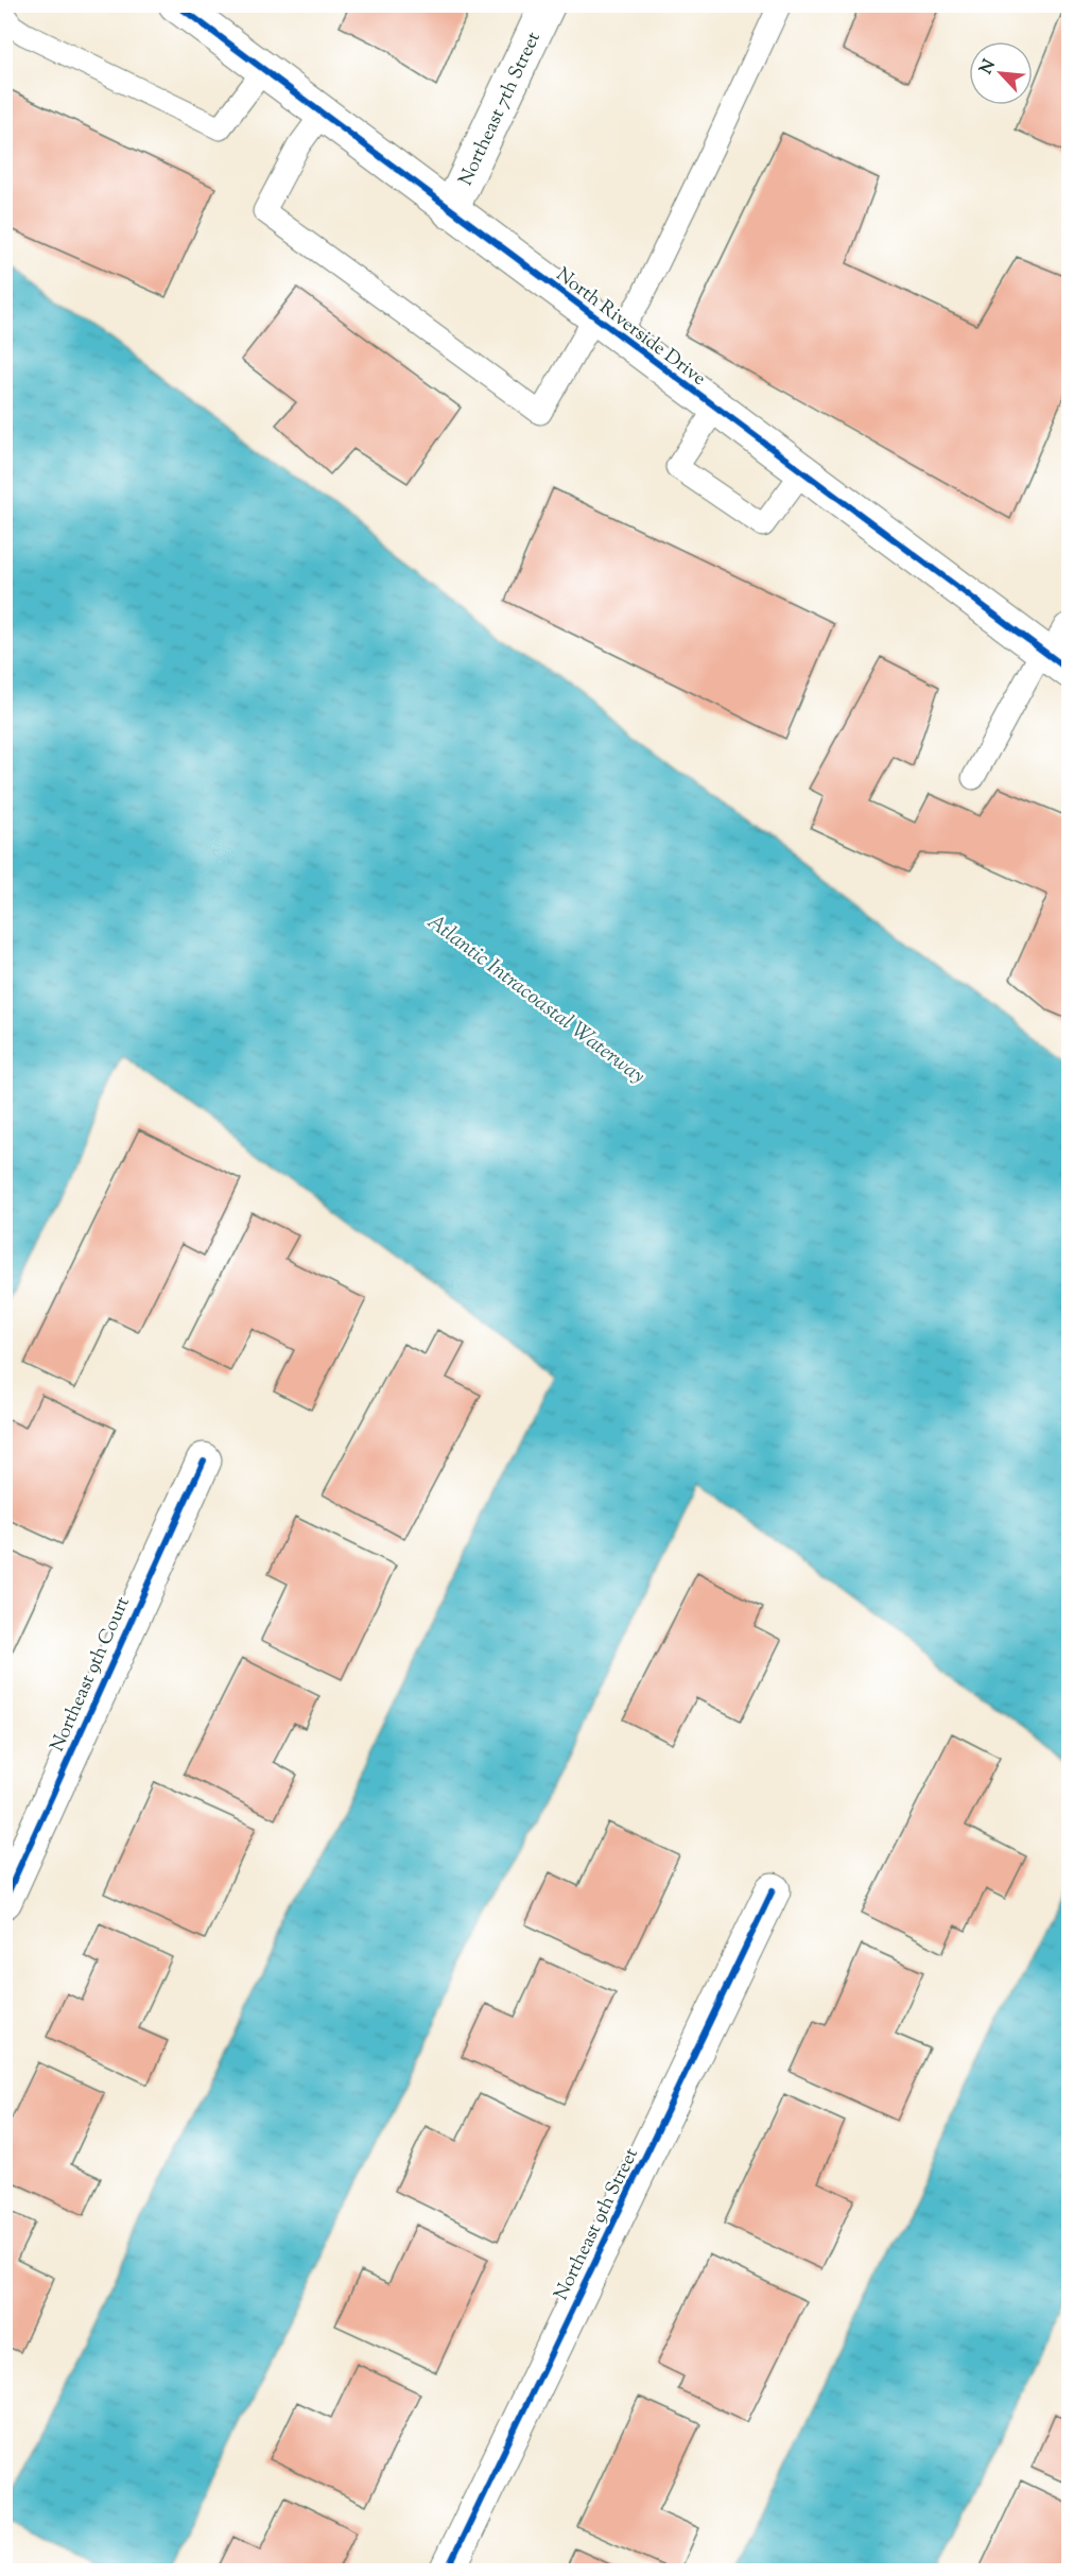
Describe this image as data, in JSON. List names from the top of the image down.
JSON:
{
  "streets": {
    "street": [
      "Northeast 7th Street",
      "North Riverside Drive",
      "Northeast 9th Court",
      "Northeast 9th Street"
    ]
  },
  "crossings": [
    ["Northeast 7th Street", "North Riverside Drive"]
  ],
  "water": ["Atlantic Intracoastal Waterway"],
  "north": "top left"
}
